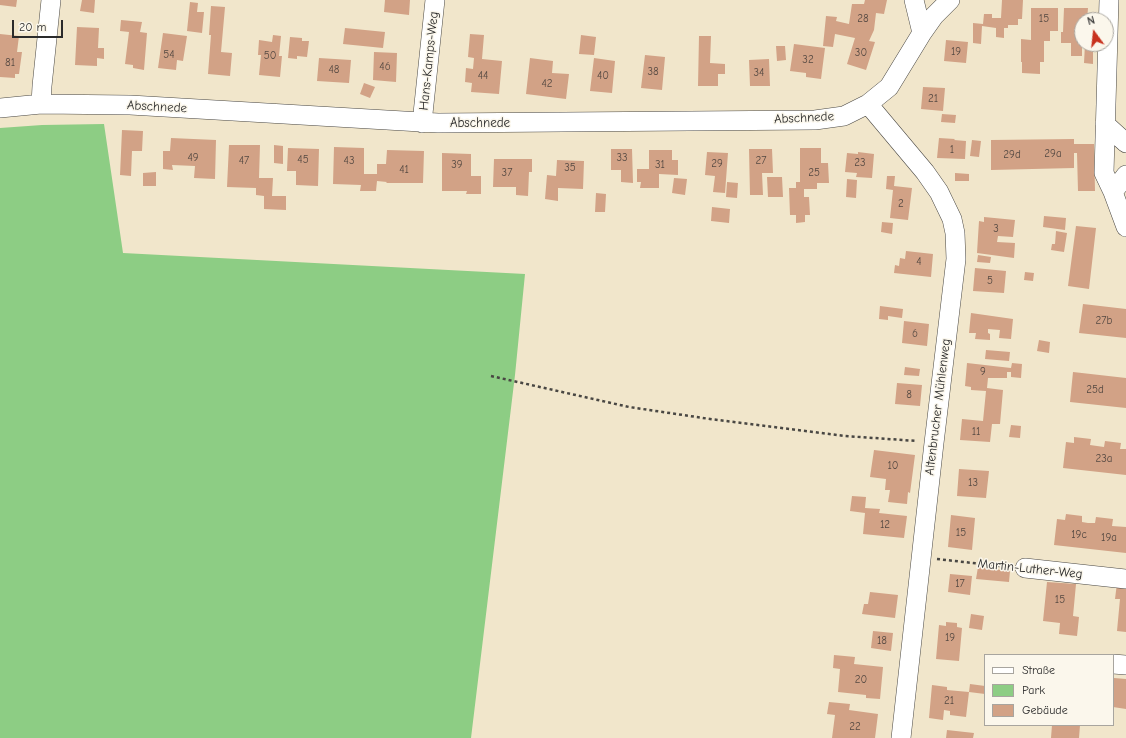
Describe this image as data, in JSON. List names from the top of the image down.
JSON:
{
  "streets": {
    "street": [
      "Hans-Kamps-Weg",
      "Abschnede",
      "Altenbrucher Mühlenweg",
      "Martin-Luther-Weg"
    ]
  },
  "crossings": [
    ["Hans-Kamps-Weg", "Abschnede"],
    ["Abschnede", "Altenbrucher Mühlenweg"]
  ],
  "house_numbers": [
    "28",
    "15",
    "19",
    "30",
    "54",
    "50",
    "32",
    "81",
    "46",
    "48",
    "38",
    "34",
    "44",
    "40",
    "42",
    "21",
    "1",
    "29a",
    "29d",
    "49",
    "33",
    "45",
    "47",
    "43",
    "27",
    "23",
    "29",
    "39",
    "31",
    "35",
    "41",
    "37",
    "25",
    "2",
    "3",
    "4",
    "5",
    "27b",
    "6",
    "9",
    "25d",
    "8",
    "11",
    "23a",
    "10",
    "13",
    "12",
    "15",
    "19c",
    "19a",
    "17",
    "15",
    "19",
    "18",
    "20",
    "21",
    "22"
  ],
  "legend": ["Straße", "Park", "Gebäude"],
  "scale_bar": "20 m",
  "north": "top"
}
